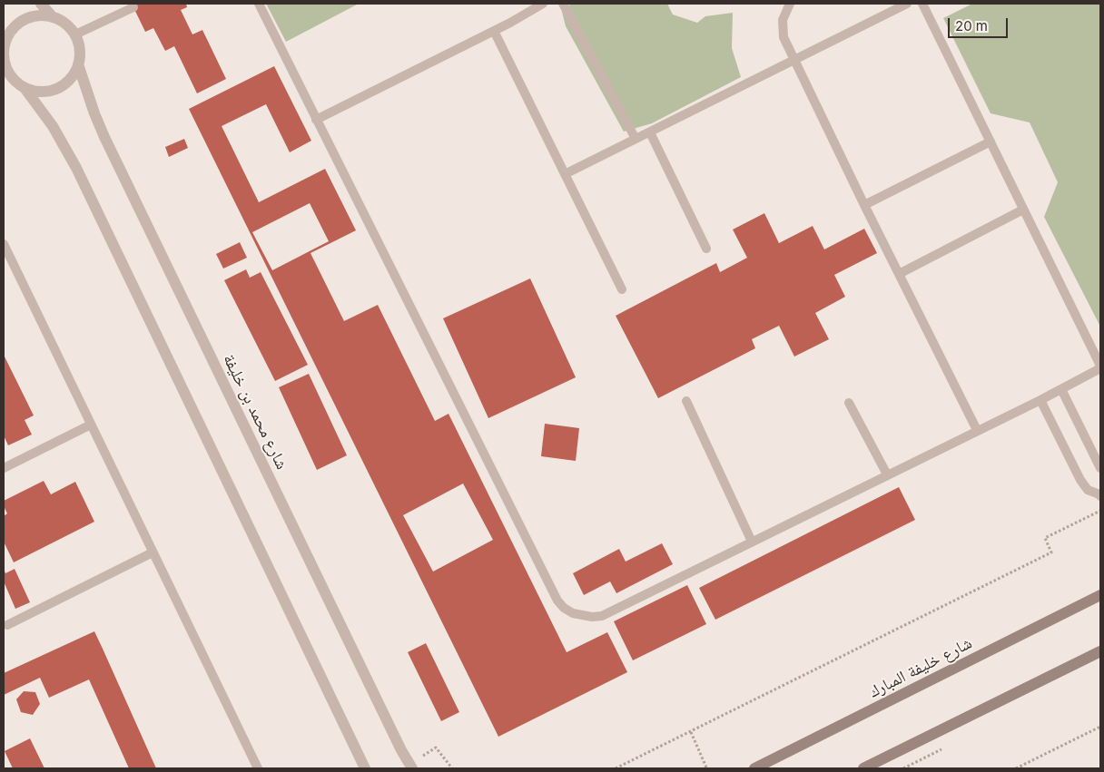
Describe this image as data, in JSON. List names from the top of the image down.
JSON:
{
  "streets": {
    "main road": ["شارع خليفة المبارك"],
    "street": ["شارع محمد بن خليفة"]
  },
  "scale_bar": "20 m"
}
